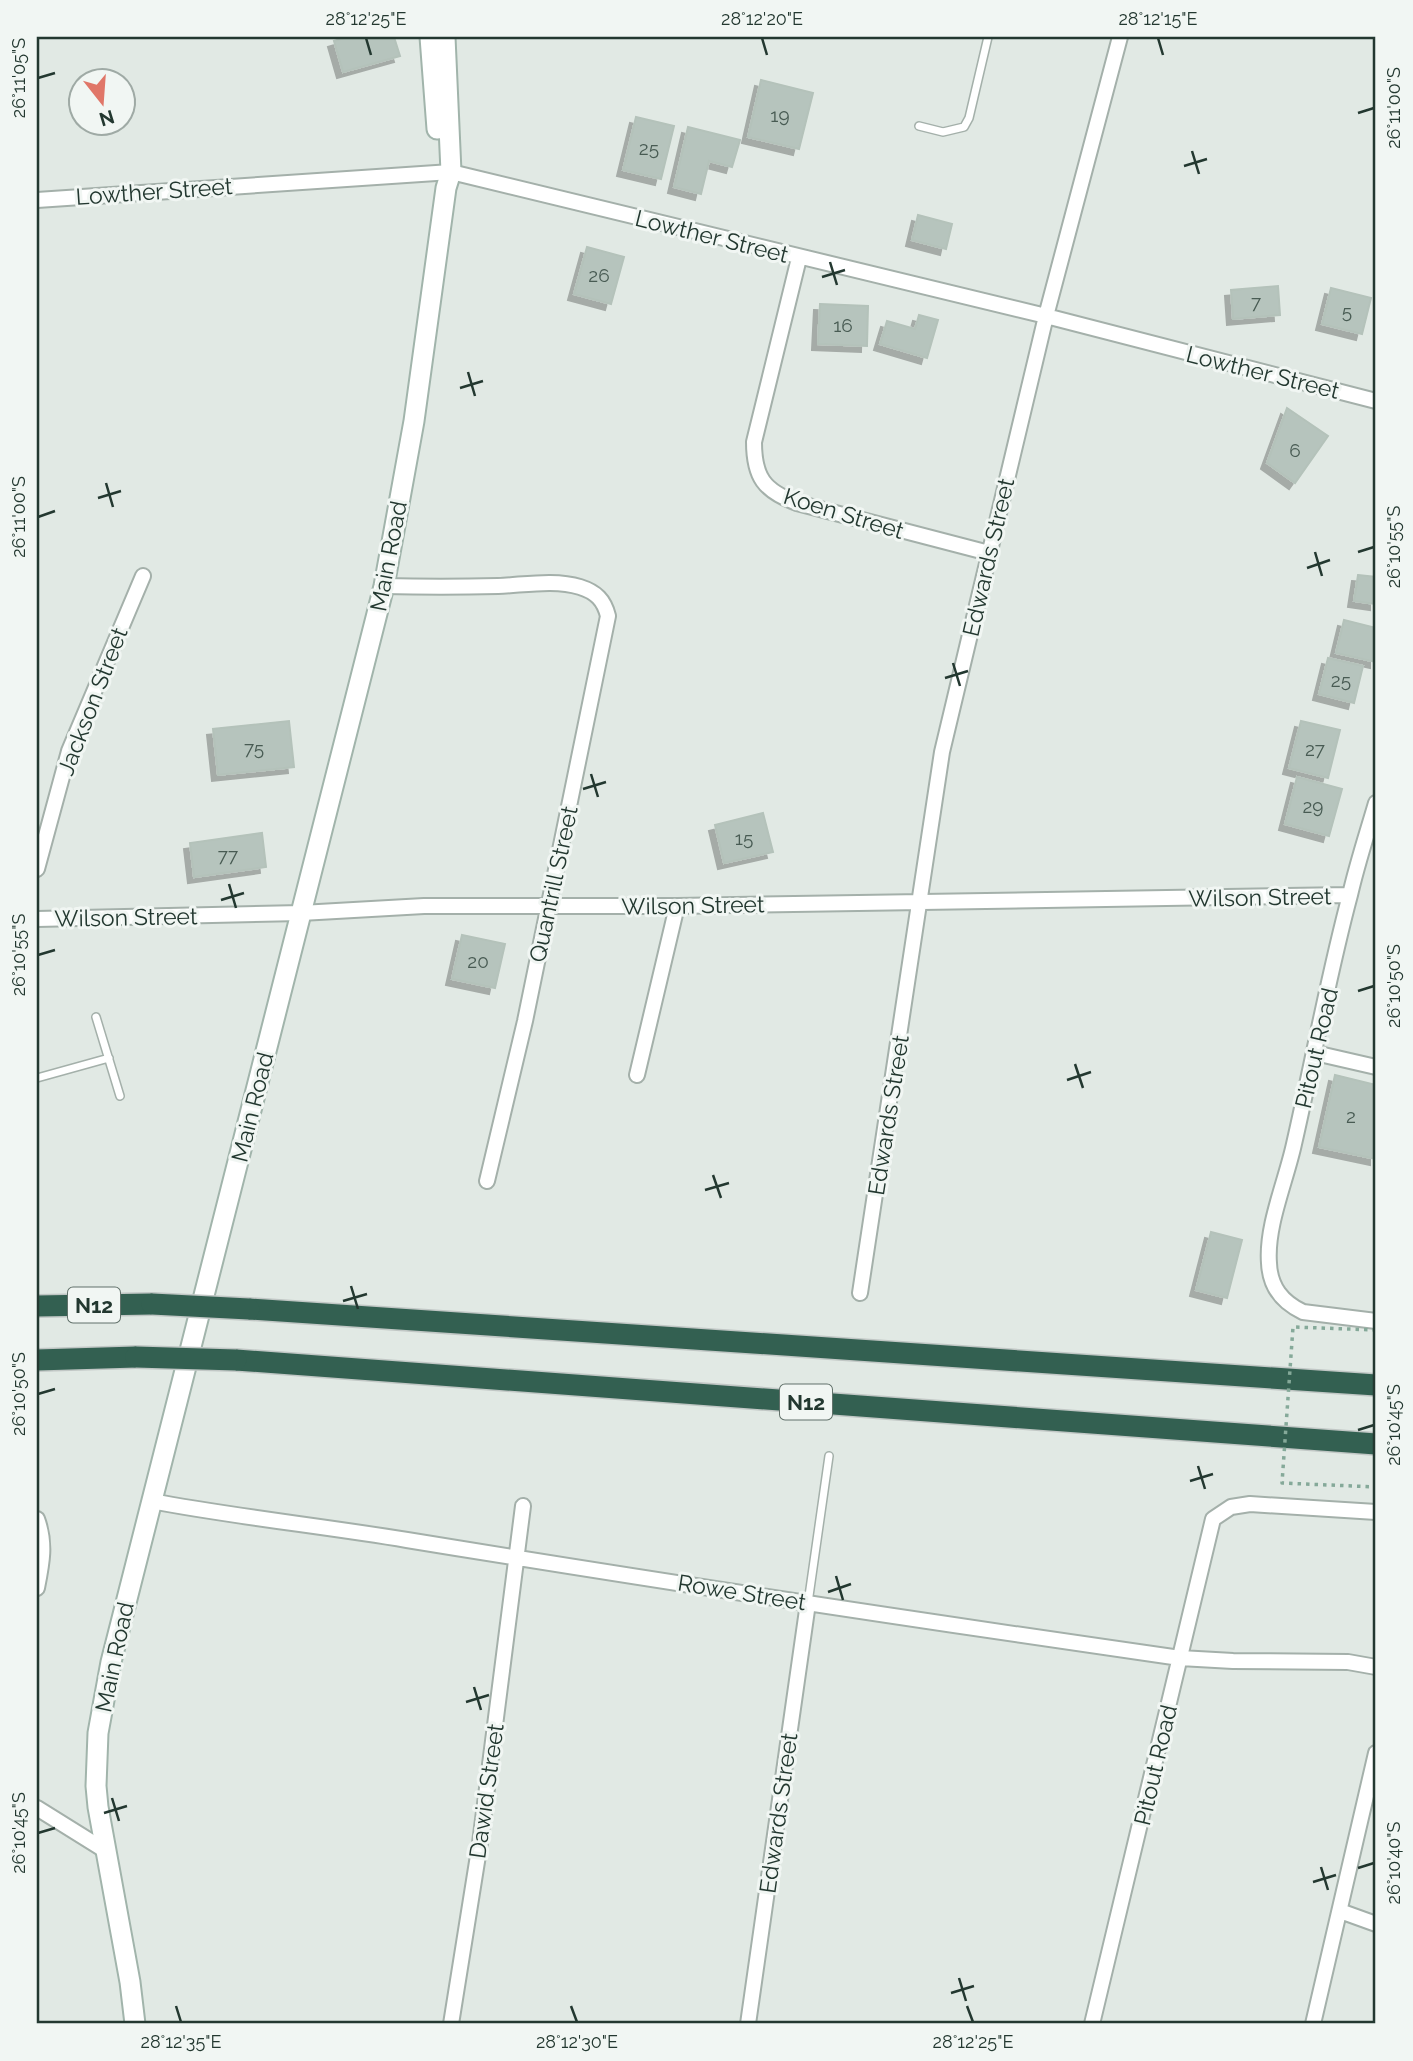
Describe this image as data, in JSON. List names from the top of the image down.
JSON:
{
  "streets": {
    "highway": ["N12"],
    "street": [
      "Lowther Street",
      "Koen Street",
      "Main Road",
      "Edwards Street",
      "Jackson Street",
      "Quantrill Street",
      "Wilson Street",
      "Pitout Road",
      "Rowe Street",
      "Dawid Street"
    ]
  },
  "crossings": [
    ["Lowther Street", "Koen Street"],
    ["Lowther Street", "Main Road"],
    ["Lowther Street", "Edwards Street"],
    ["Koen Street", "Edwards Street"],
    ["Main Road", "Quantrill Street"],
    ["Main Road", "Wilson Street"],
    ["Main Road", "Rowe Street"],
    ["Edwards Street", "Wilson Street"],
    ["Edwards Street", "Rowe Street"],
    ["Quantrill Street", "Wilson Street"],
    ["Wilson Street", "Pitout Road"],
    ["Pitout Road", "Rowe Street"],
    ["Rowe Street", "Dawid Street"]
  ],
  "house_numbers": [
    "19",
    "25",
    "26",
    "7",
    "5",
    "16",
    "6",
    "25",
    "75",
    "27",
    "29",
    "15",
    "77",
    "20",
    "2"
  ],
  "north": "bottom",
  "coordinates": [
    "28°12'25\"E",
    "28°12'20\"E",
    "28°12'15\"E",
    "26°11'05\"S",
    "26°11'00\"S",
    "26°10'55\"S",
    "26°10'50\"S",
    "26°10'45\"S",
    "26°10'40\"S",
    "28°12'35\"E",
    "28°12'30\"E"
  ]
}
